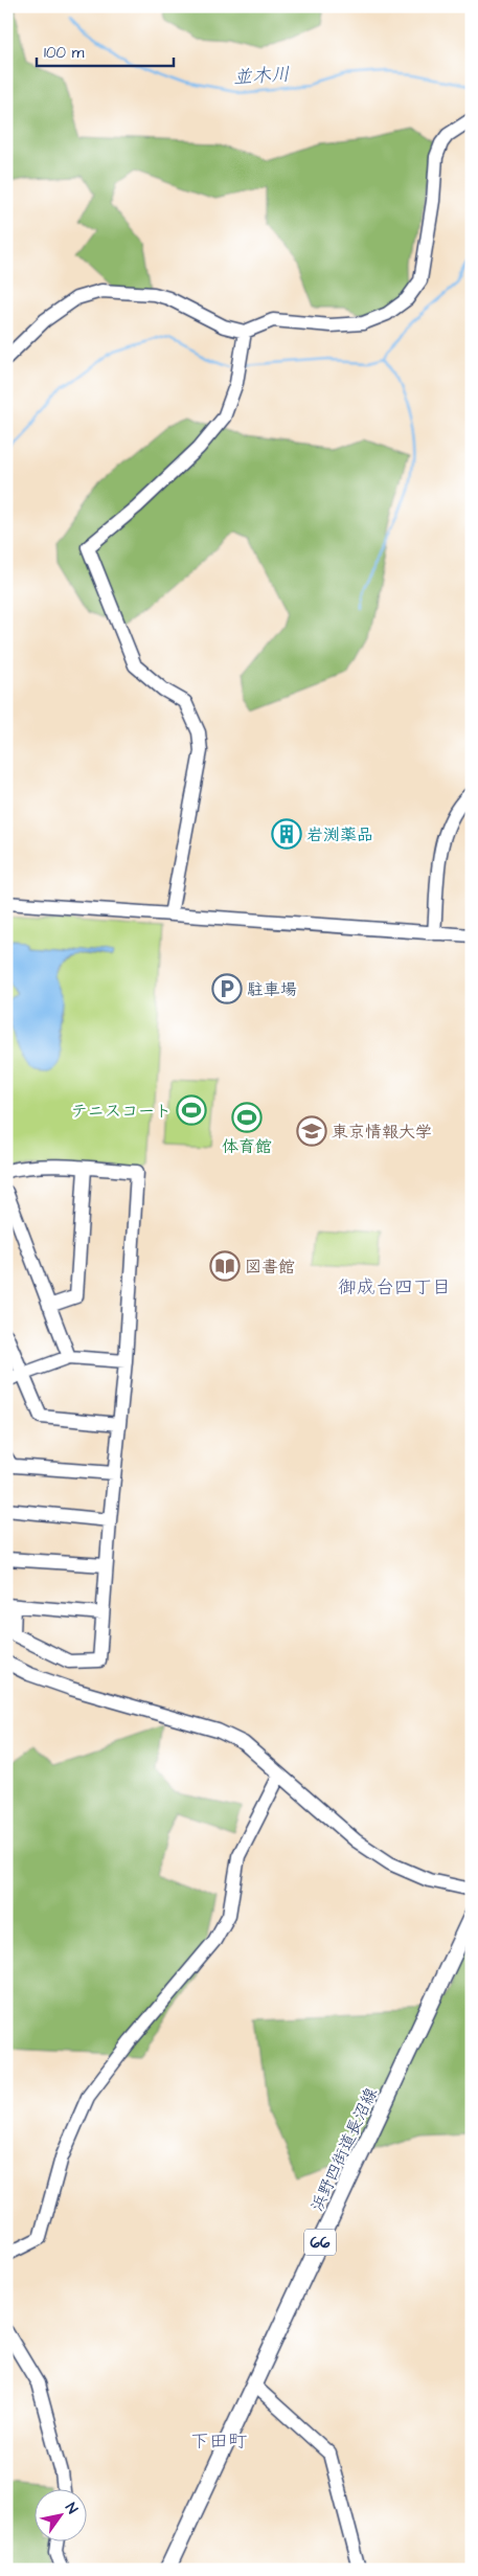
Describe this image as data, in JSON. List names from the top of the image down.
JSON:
{
  "streets": {
    "main road": ["浜野四街道長沼線", "66"]
  },
  "districts": ["御成台四丁目", "下田町"],
  "water": ["並木川"],
  "places": {
    "building": ["岩渕薬品"],
    "parking": ["駐車場"],
    "sports": ["テニスコート", "体育館"],
    "school or university": ["東京情報大学"],
    "library": ["図書館"]
  },
  "scale_bar": "100 m",
  "north": "top right"
}
